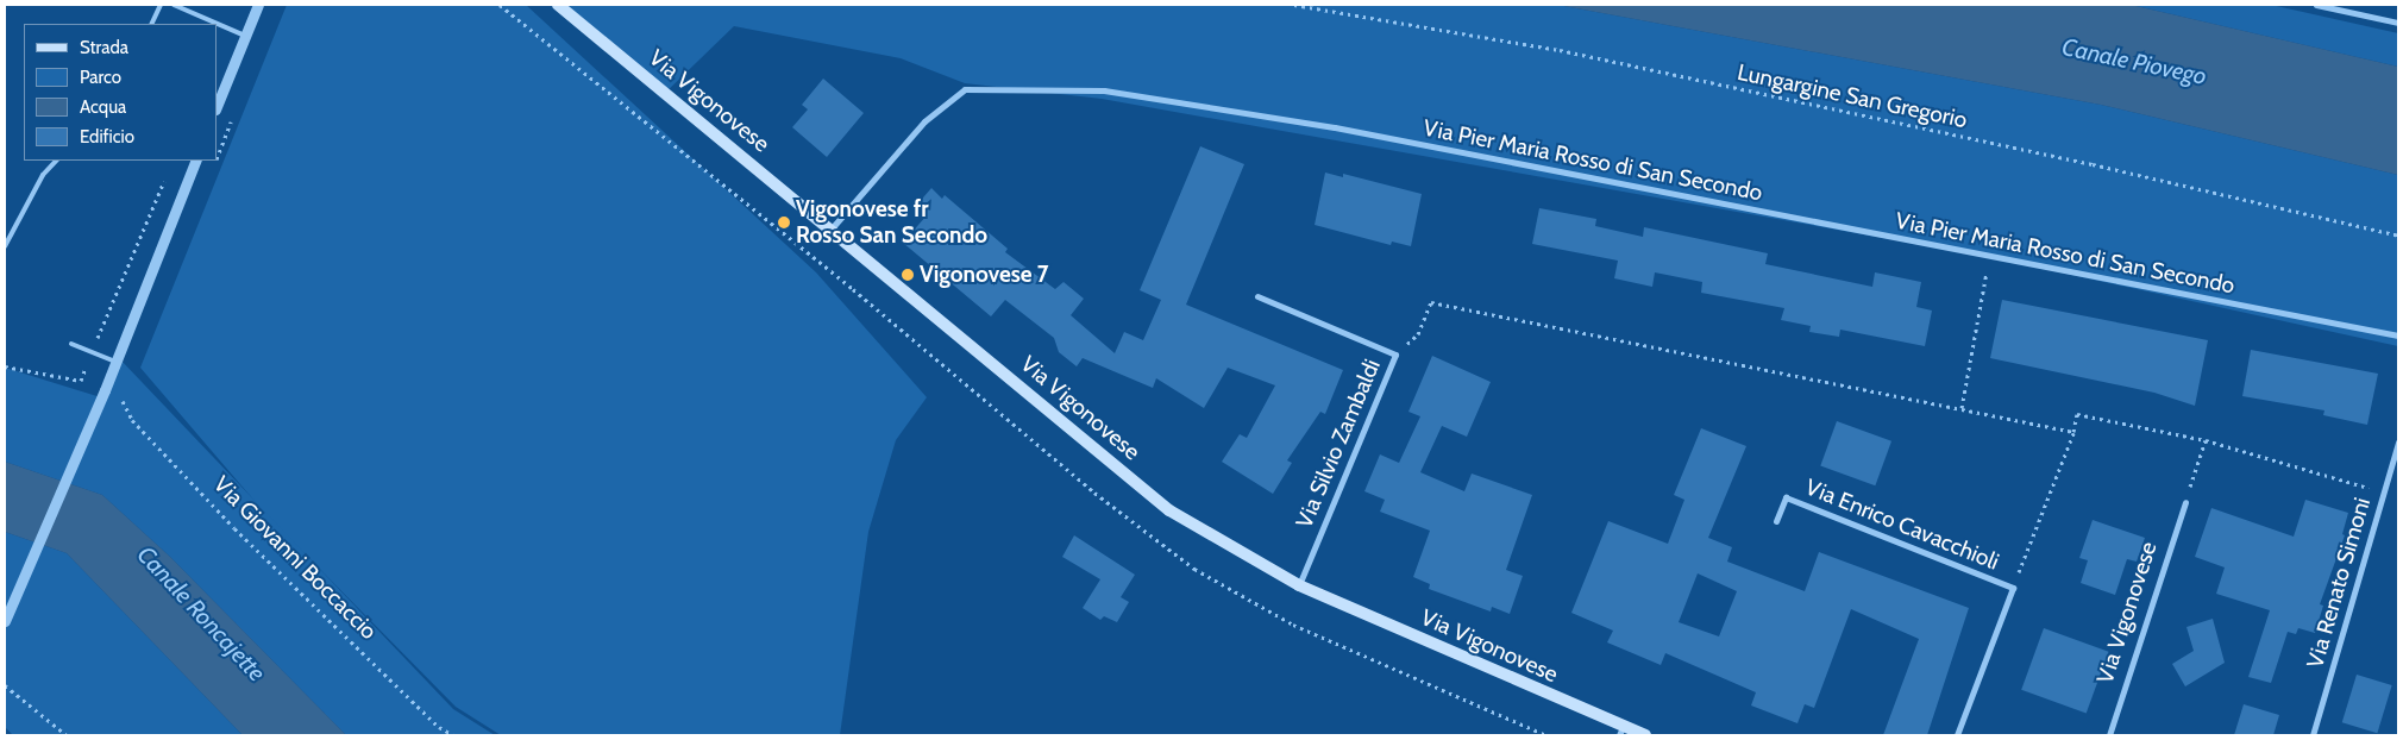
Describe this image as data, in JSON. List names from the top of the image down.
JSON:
{
  "streets": {
    "main road": ["Via Vigonovese"],
    "street": [
      "Via Pier Maria Rosso di San Secondo",
      "Via Silvio Zambaldi",
      "Via Enrico Cavacchioli",
      "Via Renato Simoni"
    ],
    "path": ["Lungargine San Gregorio", "Via Giovanni Boccaccio"]
  },
  "crossings": [
    ["Via Vigonovese", "Via Pier Maria Rosso di San Secondo"],
    ["Via Vigonovese", "Via Silvio Zambaldi"]
  ],
  "water": ["Canale Piovego", "Canale Roncajette"],
  "places": ["Vigonovese fr Rosso San Secondo", "Vigonovese 7"],
  "legend": [
    "Strada",
    "Parco",
    "Acqua",
    "Edificio"
  ]
}
